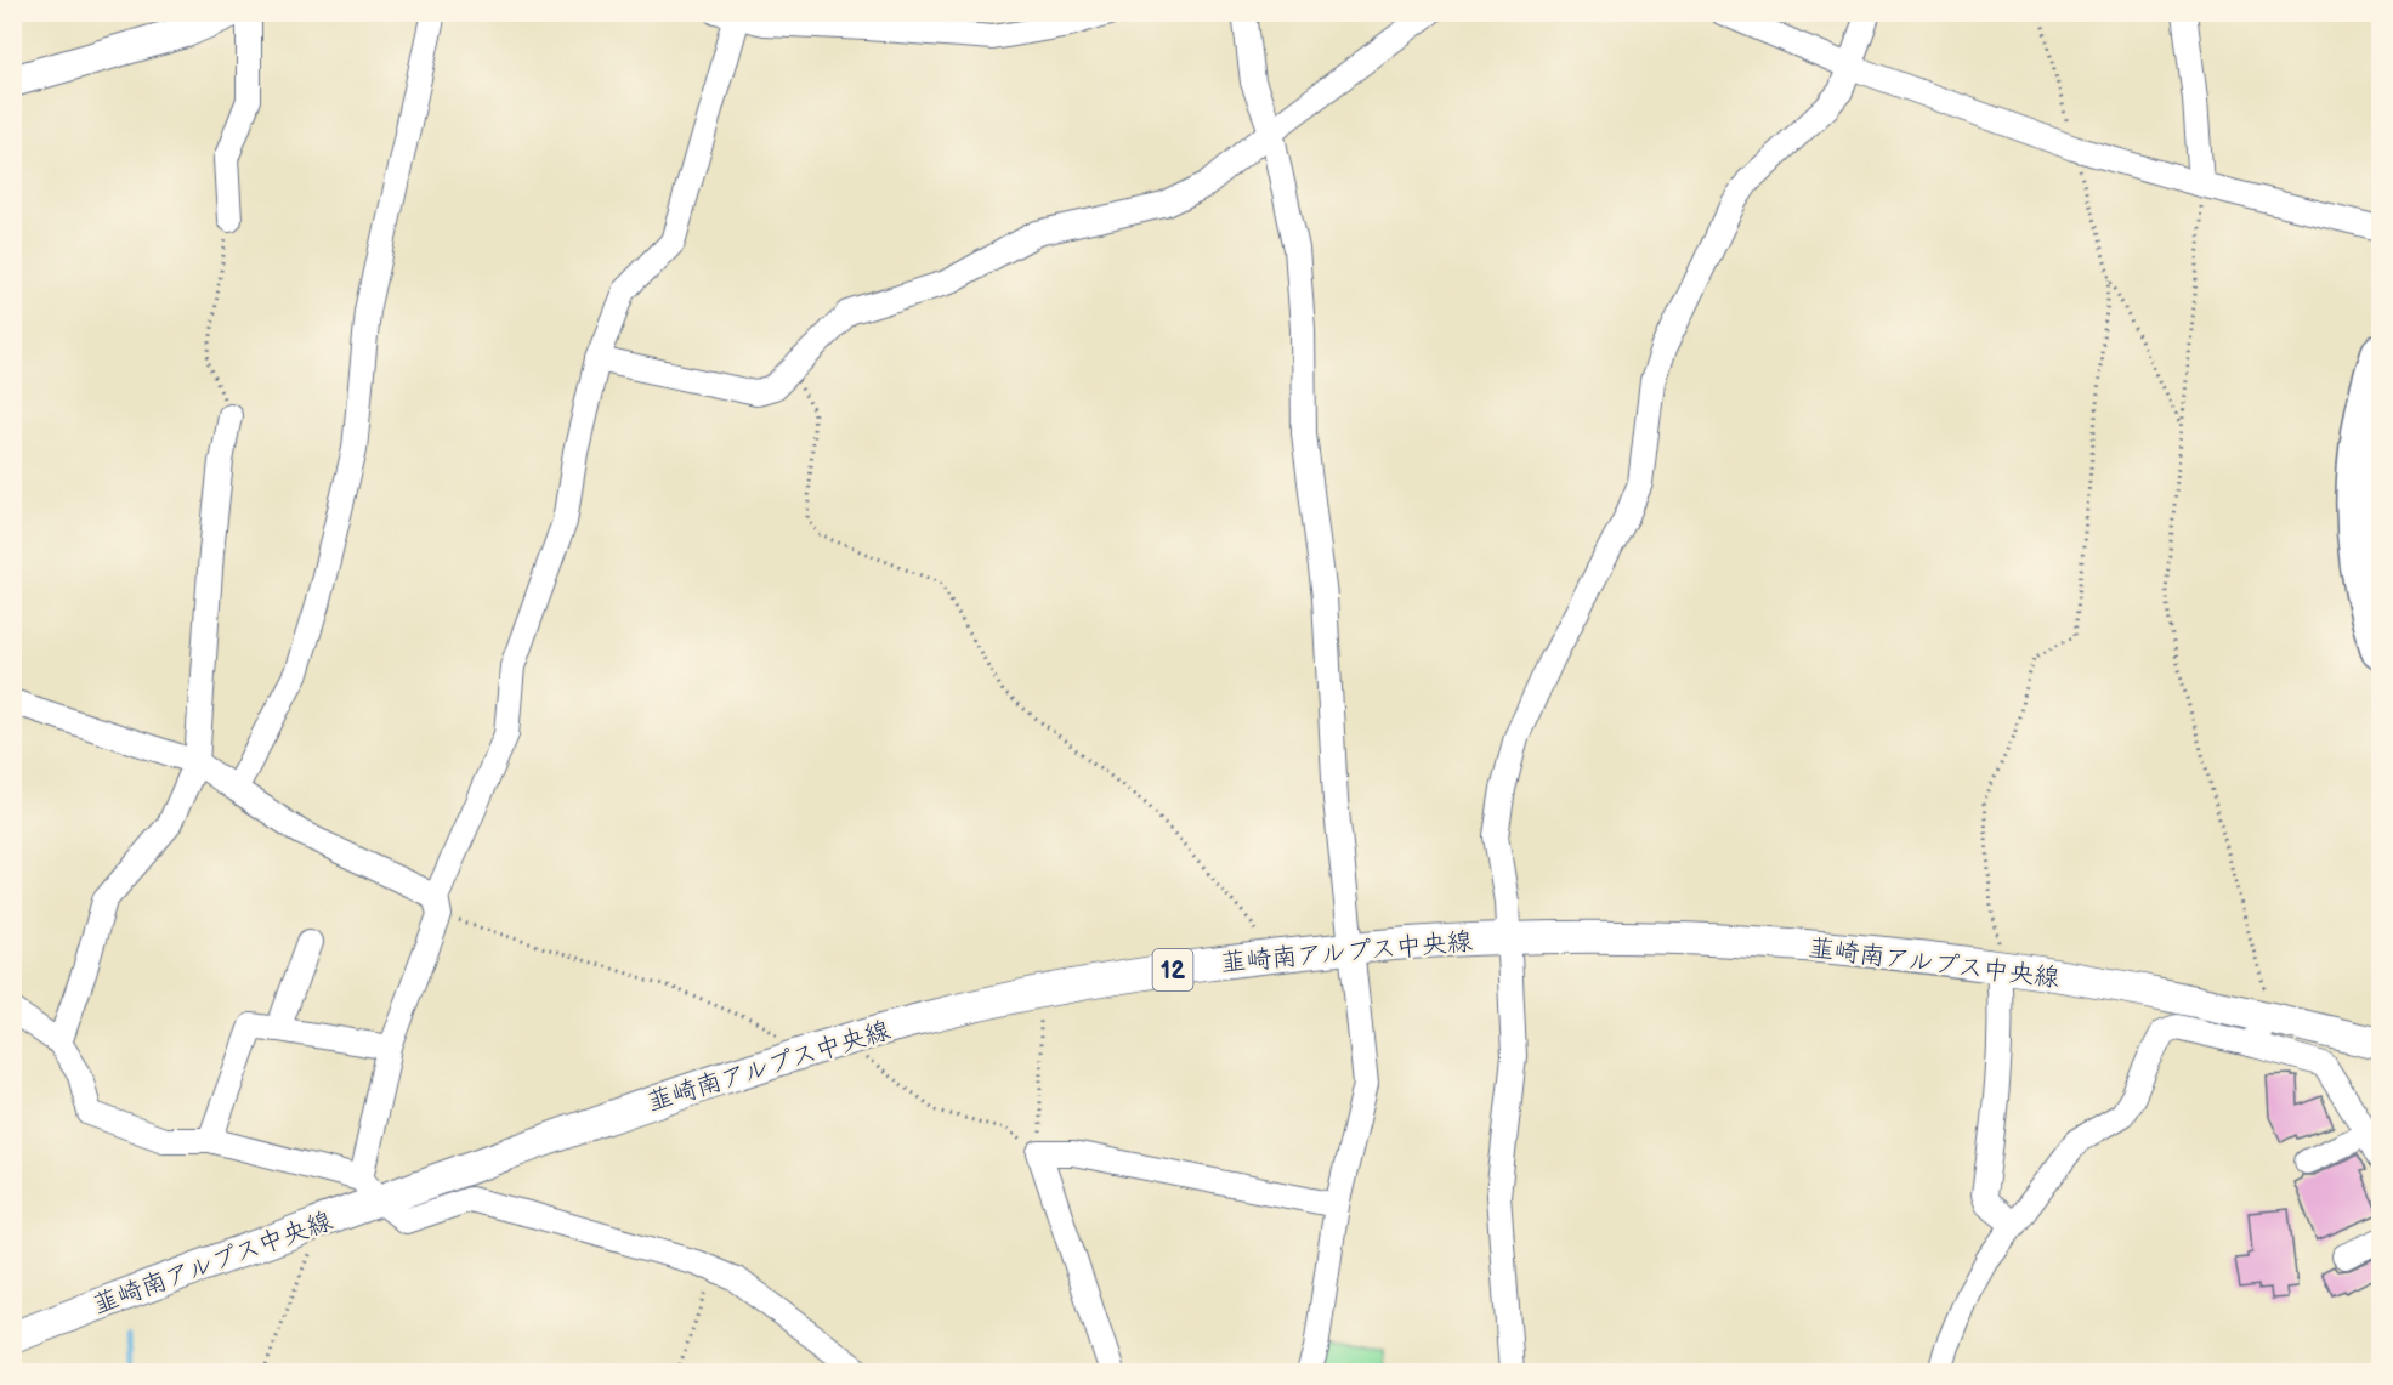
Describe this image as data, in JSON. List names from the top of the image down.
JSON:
{
  "streets": {
    "main road": ["韮崎南アルプス中央線", "12"]
  }
}
